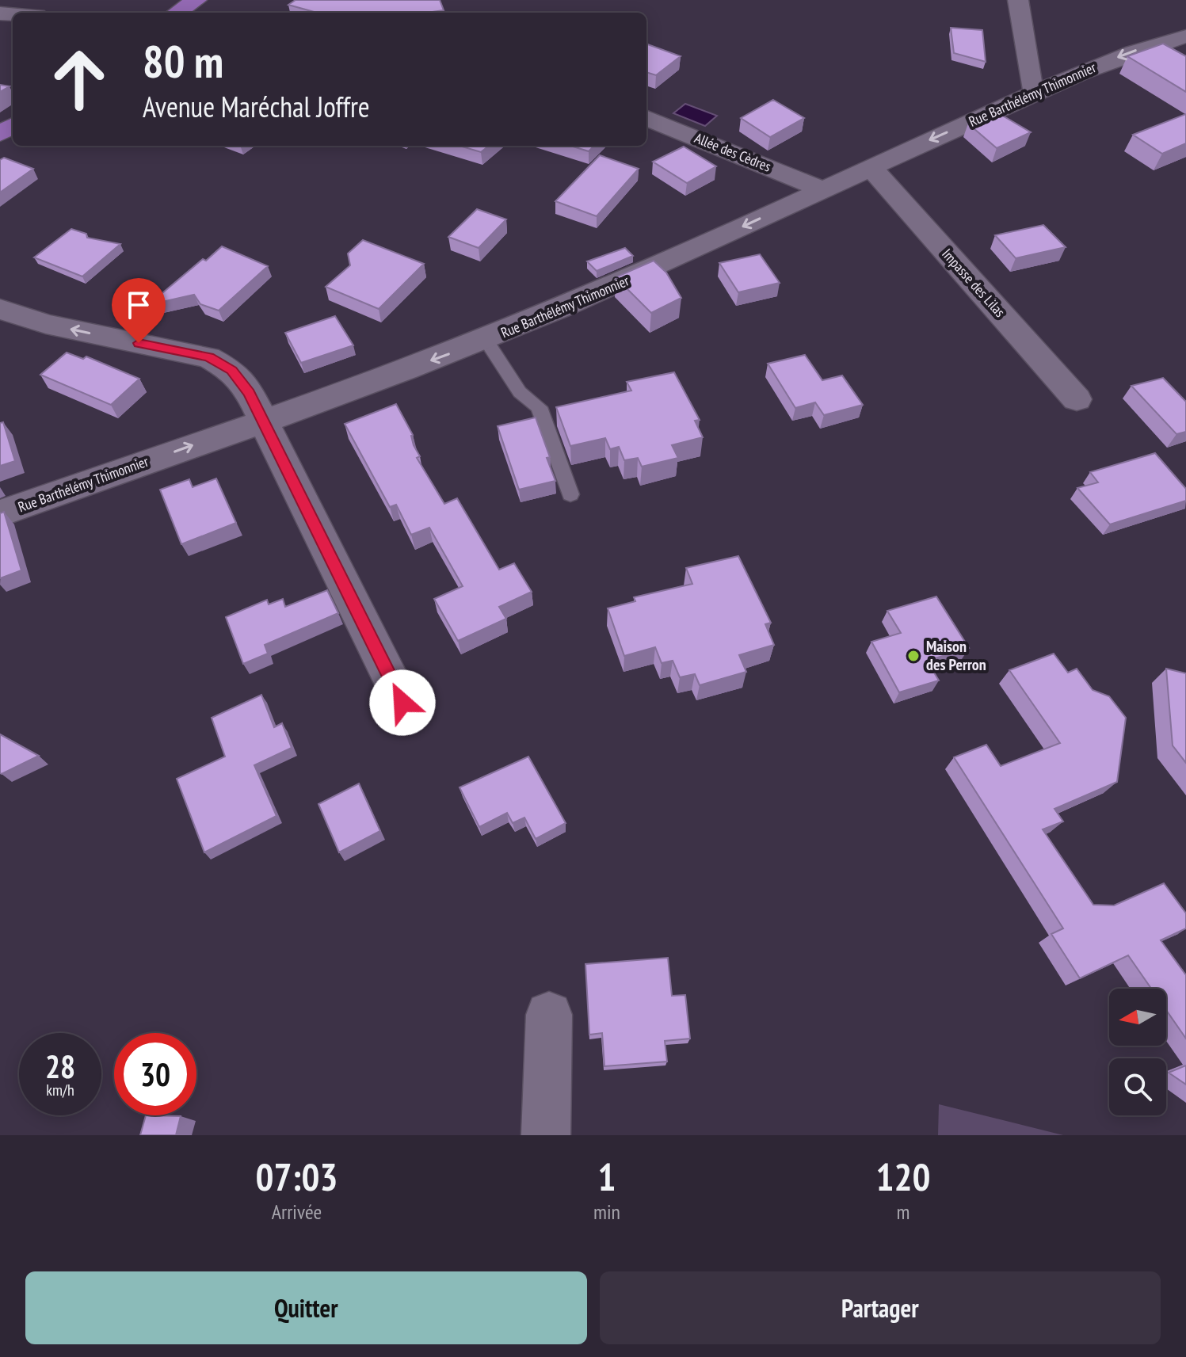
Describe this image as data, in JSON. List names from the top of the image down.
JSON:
{
  "streets": {
    "street": ["Rue Barthélémy Thimonnier", "Allée des Cèdres", "Impasse des Lilas"]
  },
  "crossings": [
    ["Rue Barthélémy Thimonnier", "Allée des Cèdres"],
    ["Rue Barthélémy Thimonnier", "Impasse des Lilas"]
  ],
  "places": ["Maison des Perron"],
  "north": "left",
  "page": {
    "turn": ["80 m", "Avenue Maréchal Joffre"],
    "speed": "28 km/h",
    "limit": "30",
    "eta": [
      "07:03",
      "Arrivée",
      "1",
      "min",
      "120",
      "m"
    ],
    "buttons": ["Quitter", "Partager"]
  }
}
